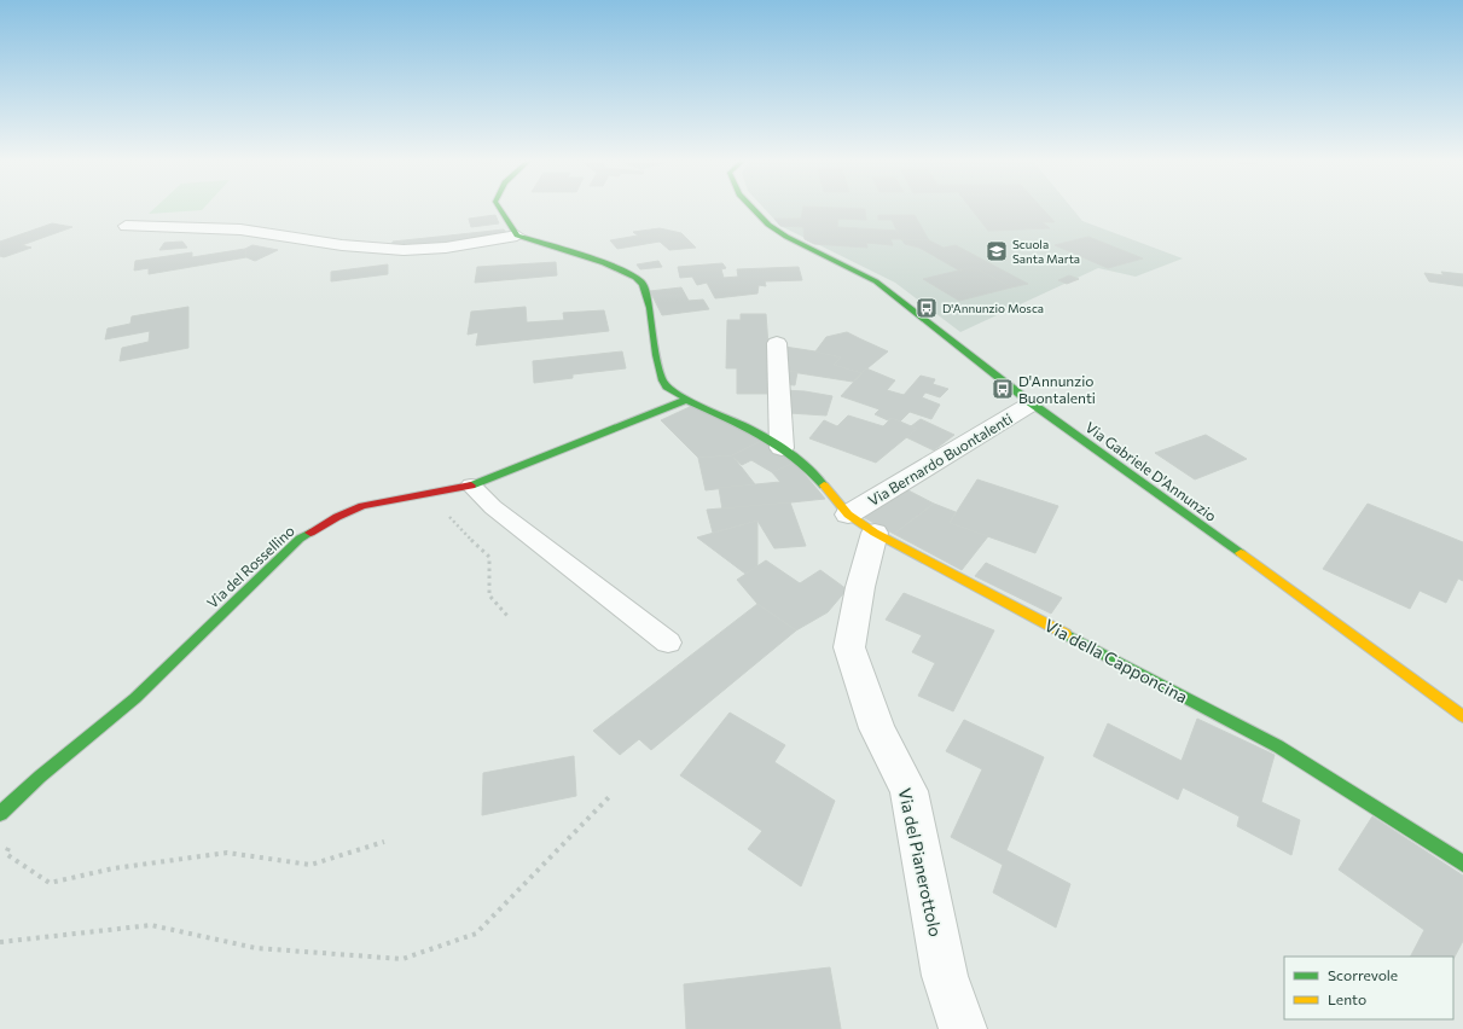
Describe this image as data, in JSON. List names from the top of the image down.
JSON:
{
  "streets": {
    "street": [
      "Via Bernardo Buontalenti",
      "Via Gabriele D'Annunzio",
      "Via del Rossellino",
      "Via della Capponcina",
      "Via del Pianerottolo"
    ]
  },
  "crossings": [
    ["Via Bernardo Buontalenti", "Via Gabriele D'Annunzio"],
    ["Via Bernardo Buontalenti", "Via della Capponcina"],
    ["Via Bernardo Buontalenti", "Via del Pianerottolo"],
    ["Via del Rossellino", "Via della Capponcina"],
    ["Via della Capponcina", "Via del Pianerottolo"]
  ],
  "places": {
    "school or university": ["Scuola Santa Marta"],
    "bus stop": ["D'Annunzio Mosca", "D'Annunzio Buontalenti"]
  },
  "legend": ["Scorrevole", "Lento"]
}
